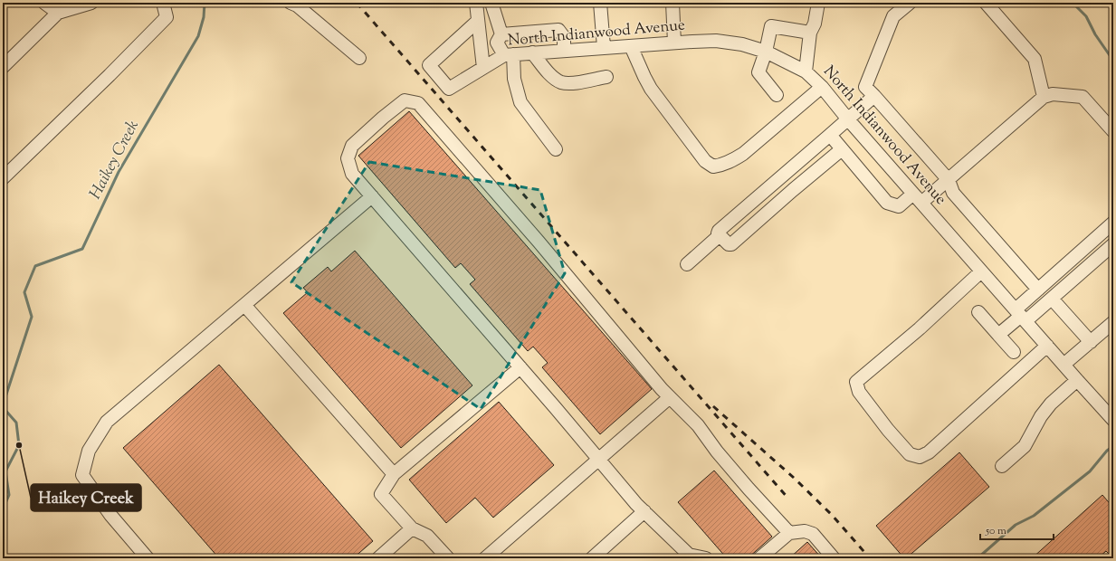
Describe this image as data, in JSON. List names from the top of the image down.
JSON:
{
  "streets": {
    "street": ["North Indianwood Avenue"]
  },
  "water": ["Haikey Creek"],
  "places": ["Haikey Creek"],
  "scale_bar": "50 m"
}
